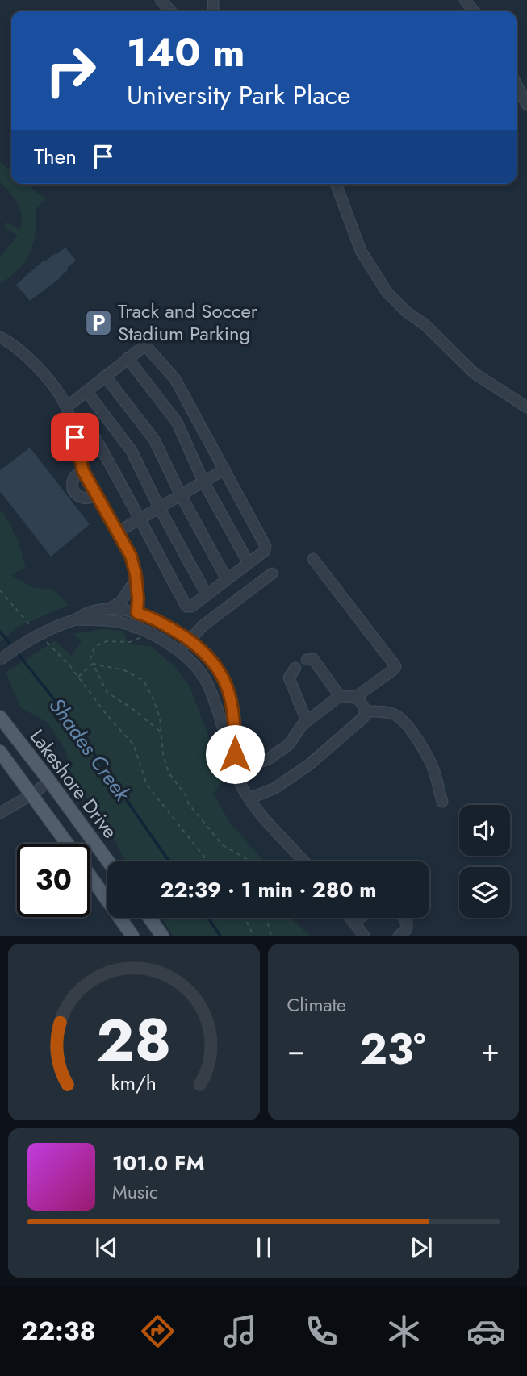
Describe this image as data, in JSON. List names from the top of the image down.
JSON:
{
  "streets": {
    "main road": ["Lakeshore Drive"]
  },
  "water": ["Shades Creek"],
  "places": {
    "parking": ["Track and Soccer Stadium Parking"]
  },
  "page": {
    "turn": ["140 m", "University Park Place"],
    "then": "Then",
    "limit": "30",
    "trip": "22:39 · 1 min · 280 m",
    "tile": "Climate",
    "heat": ["−", "23°", "+"],
    "song": ["101.0 FM", "Music"],
    "tabs": "22:38",
    "gauge": ["28", "km/h"]
  }
}
